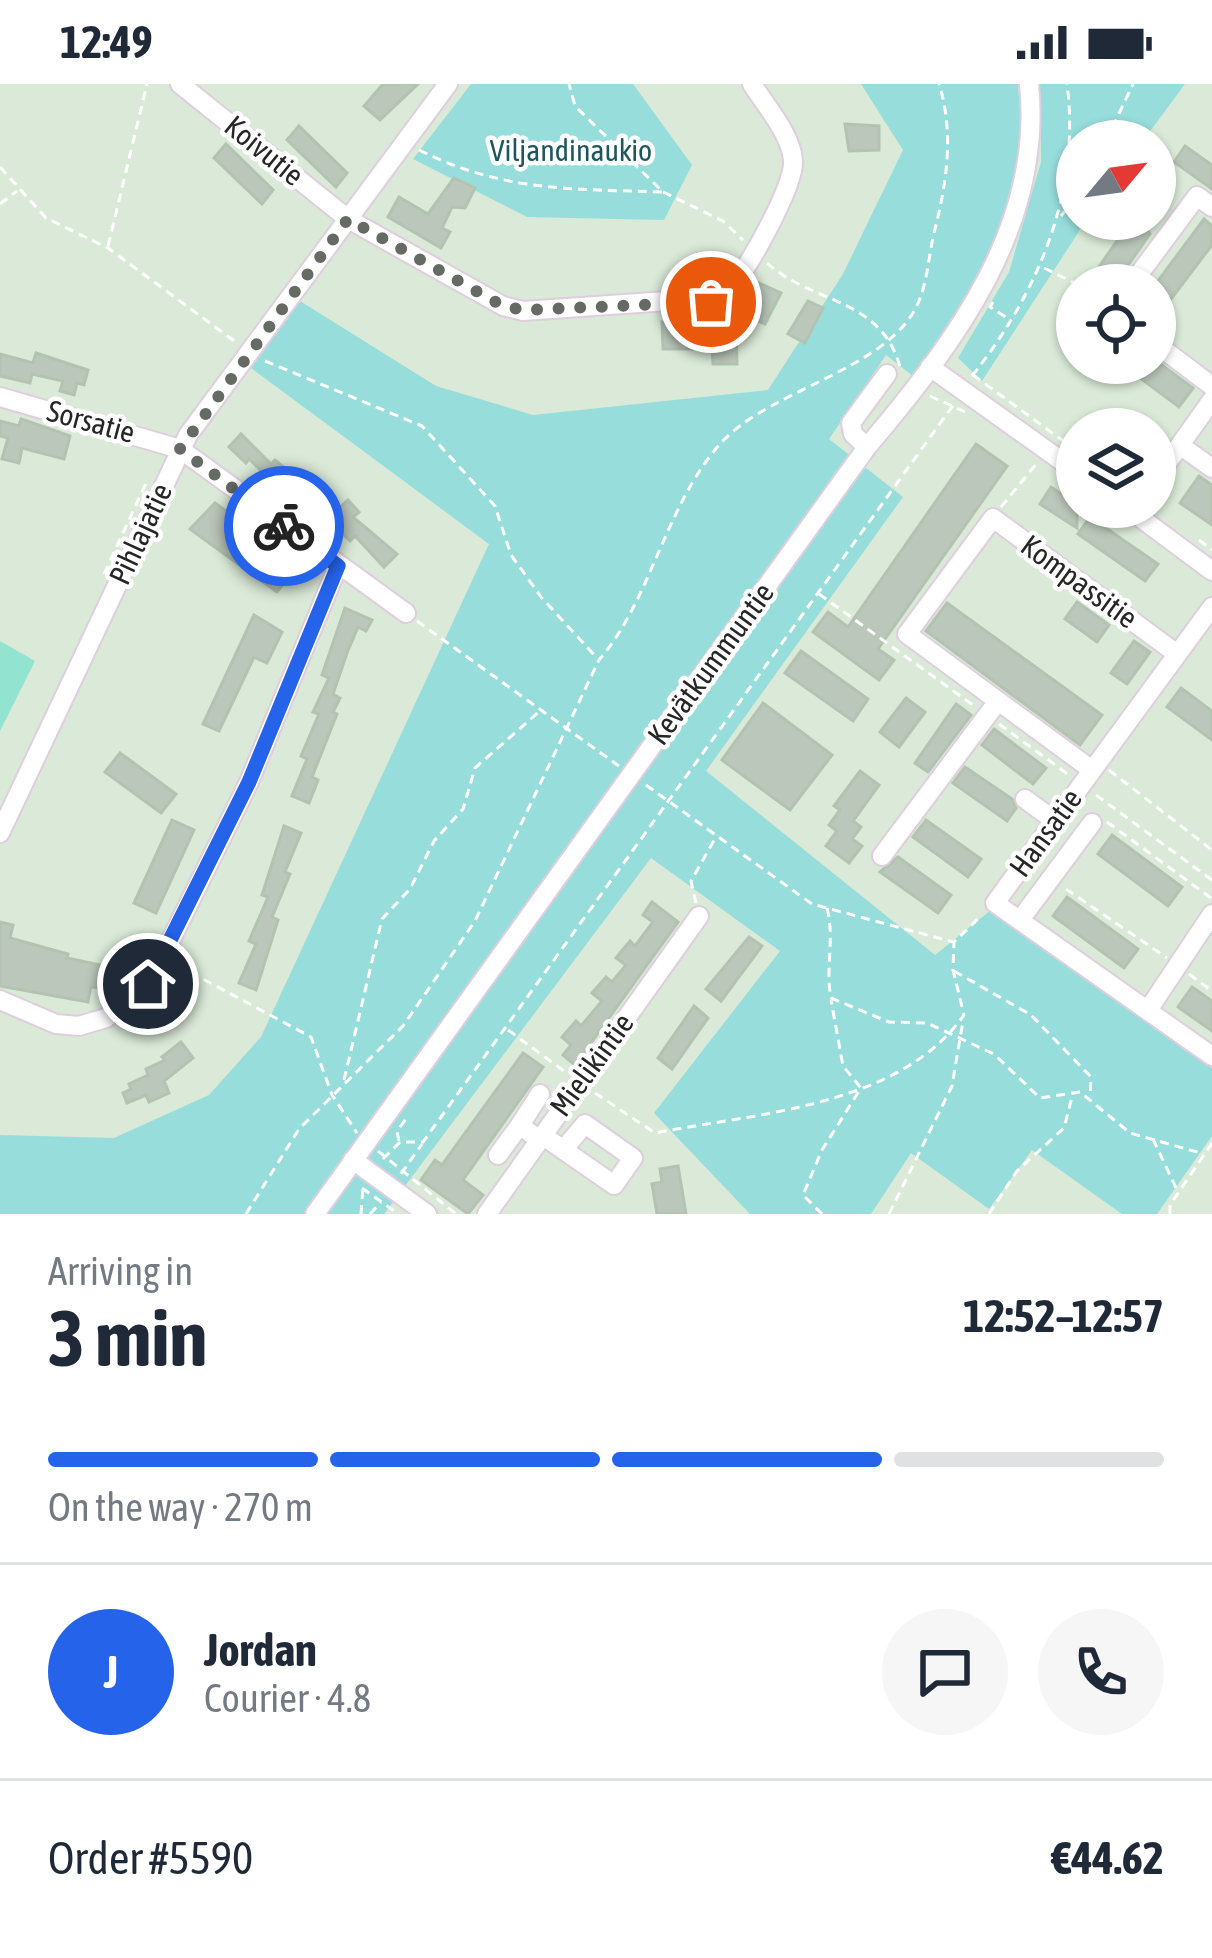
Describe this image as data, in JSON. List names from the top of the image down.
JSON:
{
  "streets": {
    "street": [
      "Koivutie",
      "Sorsatie",
      "Pihlajatie",
      "Kompassitie",
      "Kevätkummuntie",
      "Hansatie",
      "Mielikintie"
    ]
  },
  "crossings": [
    ["Koivutie", "Pihlajatie"],
    ["Sorsatie", "Pihlajatie"],
    ["Kompassitie", "Hansatie"]
  ],
  "parks": ["Viljandinaukio"],
  "north": "top right",
  "page": {
    "status": "12:49",
    "heading": ["3 min", "Arriving in", "12:52–12:57"],
    "panel": [
      "Jordan",
      "Courier · 4.8",
      "Order #5590",
      "€44.62"
    ],
    "bar": "On the way · 270 m",
    "round": "J"
  }
}
